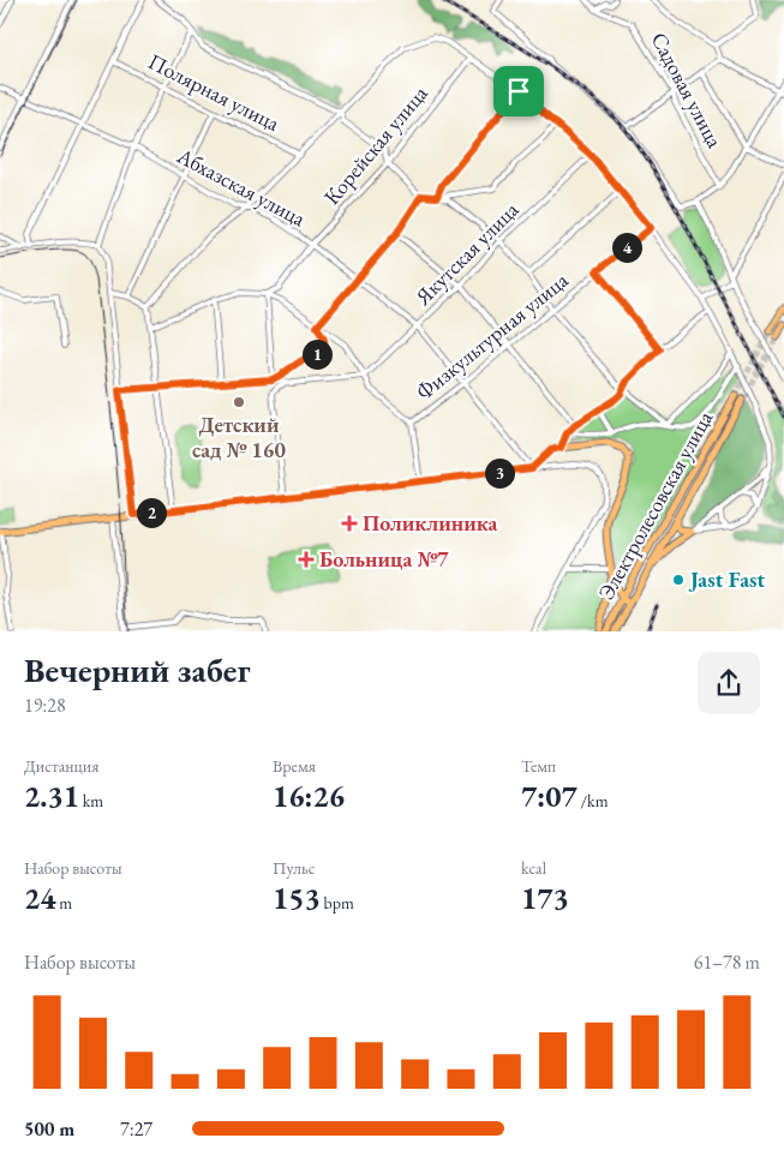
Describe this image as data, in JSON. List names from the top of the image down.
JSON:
{
  "streets": {
    "main road": ["Электролесовская улица"],
    "street": [
      "Садовая улица",
      "Полярная улица",
      "Корейская улица",
      "Абхазская улица",
      "Якутская улица",
      "Физкультурная улица"
    ]
  },
  "crossings": [
    ["Корейская улица", "Абхазская улица"],
    ["Абхазская улица", "Якутская улица"],
    ["Абхазская улица", "Физкультурная улица"]
  ],
  "places": {
    "other": ["Детский сад № 160", "Jast Fast"],
    "health": ["Поликлиника", "Больница №7"]
  },
  "page": {
    "pins": [
      "4",
      "1",
      "3",
      "2"
    ],
    "heading": ["Вечерний забег", "19:28"],
    "stats": [
      ["Дистанция", "2.31 km"],
      ["Время", "16:26"],
      ["Темп", "7:07 /km"],
      ["Набор высоты", "24 m"],
      ["Пульс", "153 bpm"],
      ["kcal", "173"]
    ],
    "chart": ["Набор высоты", "61–78 m"],
    "list": [
      {
        "name": "500 m",
        "note": "7:27"
      }
    ]
  }
}
